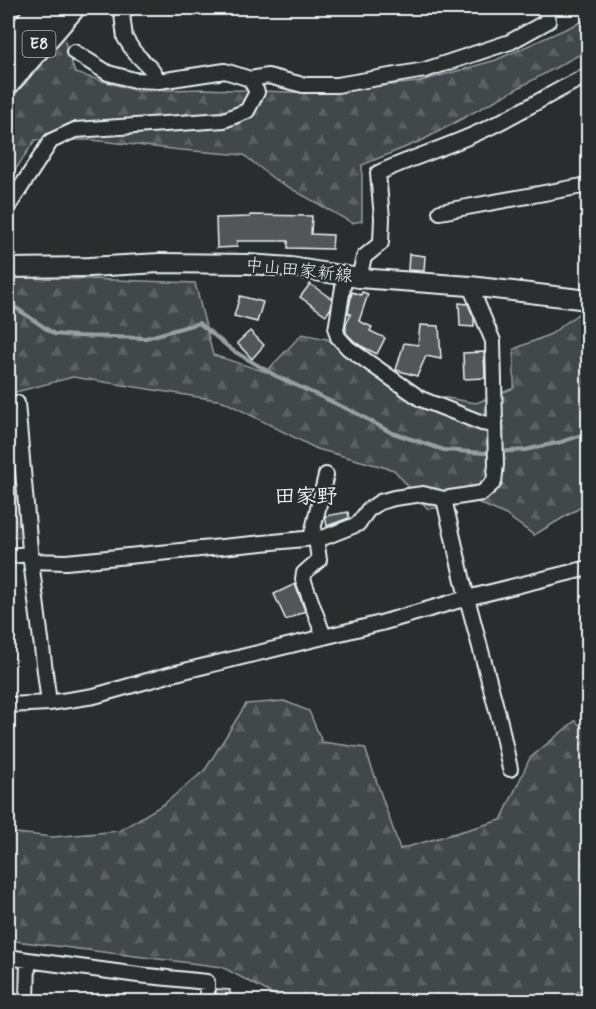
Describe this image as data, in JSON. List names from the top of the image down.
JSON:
{
  "streets": {
    "highway": ["E8"],
    "main road": ["中山田家新線"]
  },
  "districts": ["田家野"]
}
